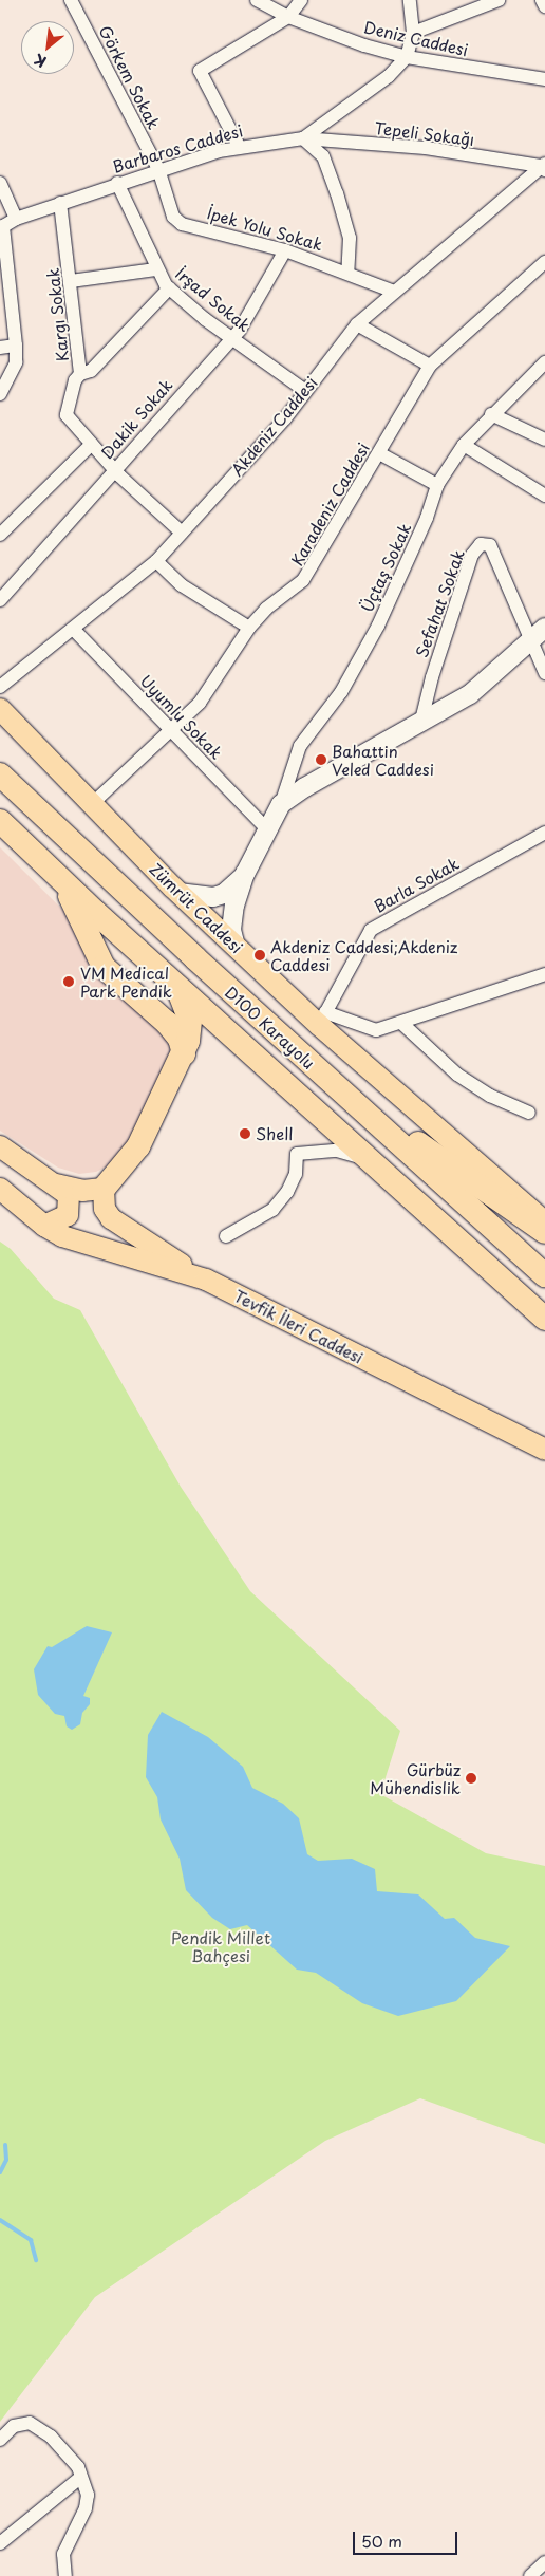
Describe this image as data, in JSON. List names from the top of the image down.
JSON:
{
  "streets": {
    "highway": ["D100 Karayolu"],
    "main road": ["Zümrüt Caddesi", "Tevfik İleri Caddesi"],
    "street": [
      "Deniz Caddesi",
      "Görkem Sokak",
      "Tepeli Sokağı",
      "Barbaros Caddesi",
      "İpek Yolu Sokak",
      "İrşad Sokak",
      "Kargı Sokak",
      "Dakik Sokak",
      "Akdeniz Caddesi",
      "Karadeniz Caddesi",
      "Üçtaş Sokak",
      "Sefahat Sokak",
      "Uyumlu Sokak",
      "Barla Sokak"
    ]
  },
  "crossings": [
    ["Deniz Caddesi", "Barbaros Caddesi"],
    ["Görkem Sokak", "Barbaros Caddesi"],
    ["Görkem Sokak", "İpek Yolu Sokak"],
    ["Tepeli Sokağı", "Barbaros Caddesi"],
    ["Tepeli Sokağı", "Akdeniz Caddesi"],
    ["Barbaros Caddesi", "İpek Yolu Sokak"],
    ["Barbaros Caddesi", "İrşad Sokak"],
    ["Barbaros Caddesi", "Kargı Sokak"],
    ["İpek Yolu Sokak", "Dakik Sokak"],
    ["İpek Yolu Sokak", "Akdeniz Caddesi"],
    ["İrşad Sokak", "Dakik Sokak"],
    ["İrşad Sokak", "Akdeniz Caddesi"],
    ["Kargı Sokak", "Dakik Sokak"],
    ["Kargı Sokak", "Akdeniz Caddesi"],
    ["Akdeniz Caddesi", "Uyumlu Sokak"],
    ["Karadeniz Caddesi", "Uyumlu Sokak"],
    ["Karadeniz Caddesi", "Zümrüt Caddesi"],
    ["Barla Sokak", "Zümrüt Caddesi"]
  ],
  "parks": ["Pendik Millet Bahçesi"],
  "places": [
    "Bahattin Veled Caddesi",
    "Akdeniz Caddesi;Akdeni̇z Caddesi̇",
    "VM Medical Park Pendik",
    "Shell",
    "Gürbüz Mühendislik"
  ],
  "scale_bar": "50 m",
  "north": "bottom left"
}
